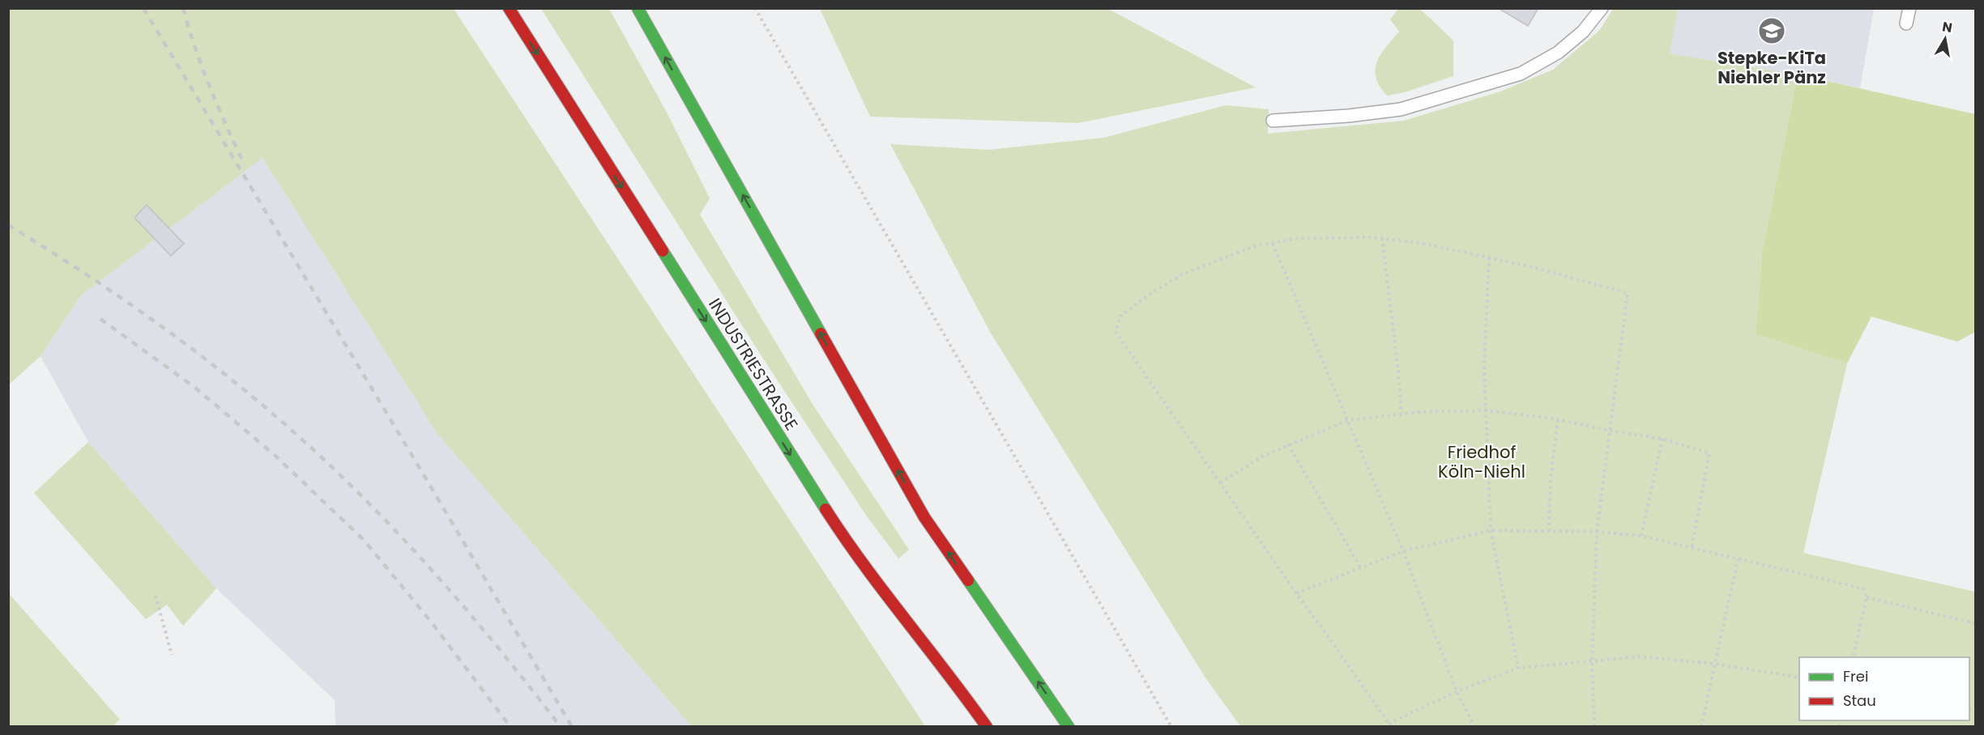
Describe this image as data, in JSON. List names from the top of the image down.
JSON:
{
  "streets": {
    "highway": ["INDUSTRIESTRASSE"]
  },
  "parks": ["Friedhof Köln-Niehl"],
  "places": {
    "school or university": ["Stepke-KiTa Niehler Pänz"]
  },
  "legend": ["Frei", "Stau"],
  "north": "top"
}
